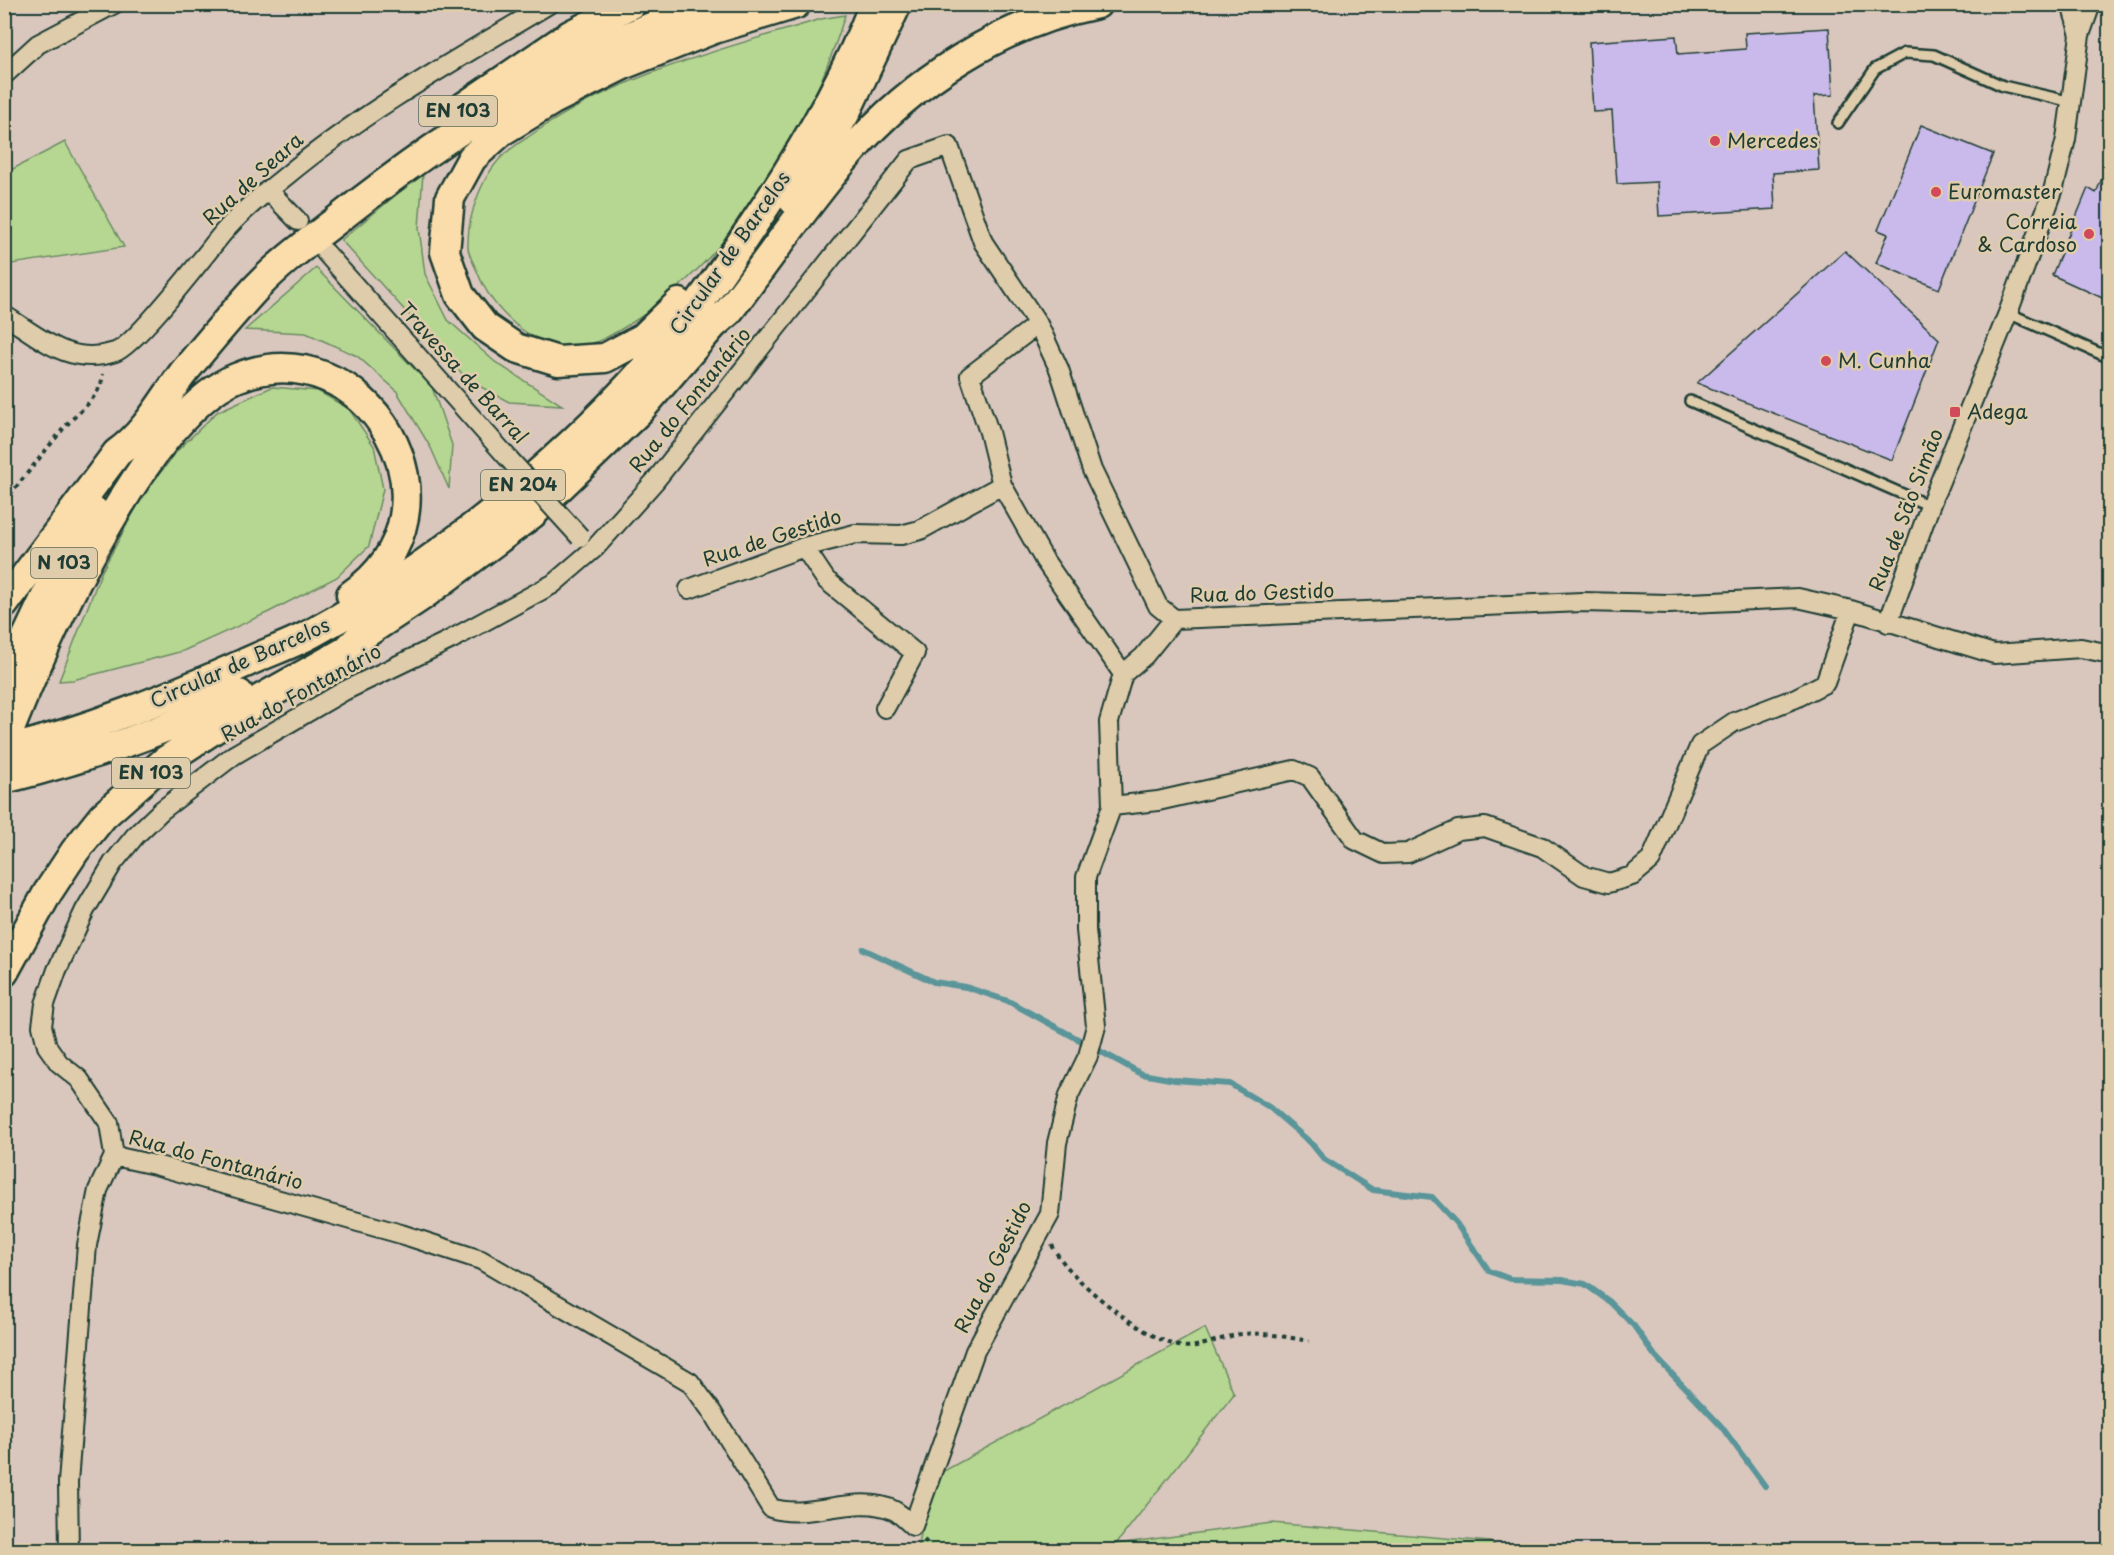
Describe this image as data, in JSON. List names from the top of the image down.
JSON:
{
  "streets": {
    "main road": [
      "EN 103",
      "Circular de Barcelos",
      "EN 204",
      "N 103"
    ],
    "street": [
      "Rua de Seara",
      "Travessa de Barral",
      "Rua do Fontanário",
      "Rua de São Simão",
      "Rua de Gestido",
      "Rua do Gestido"
    ]
  },
  "crossings": [
    ["EN 103", "Circular de Barcelos"],
    ["EN 103", "Travessa de Barral"],
    ["EN 103", "N 103"],
    ["Rua de Seara", "Travessa de Barral"],
    ["Travessa de Barral", "Rua do Fontanário"],
    ["Rua do Fontanário", "Rua do Gestido"],
    ["Rua de São Simão", "Rua do Gestido"]
  ],
  "places": {
    "other": [
      "Mercedes",
      "Euromaster",
      "Correia & Cardoso",
      "M. Cunha"
    ],
    "transit": ["Adega"]
  }
}
